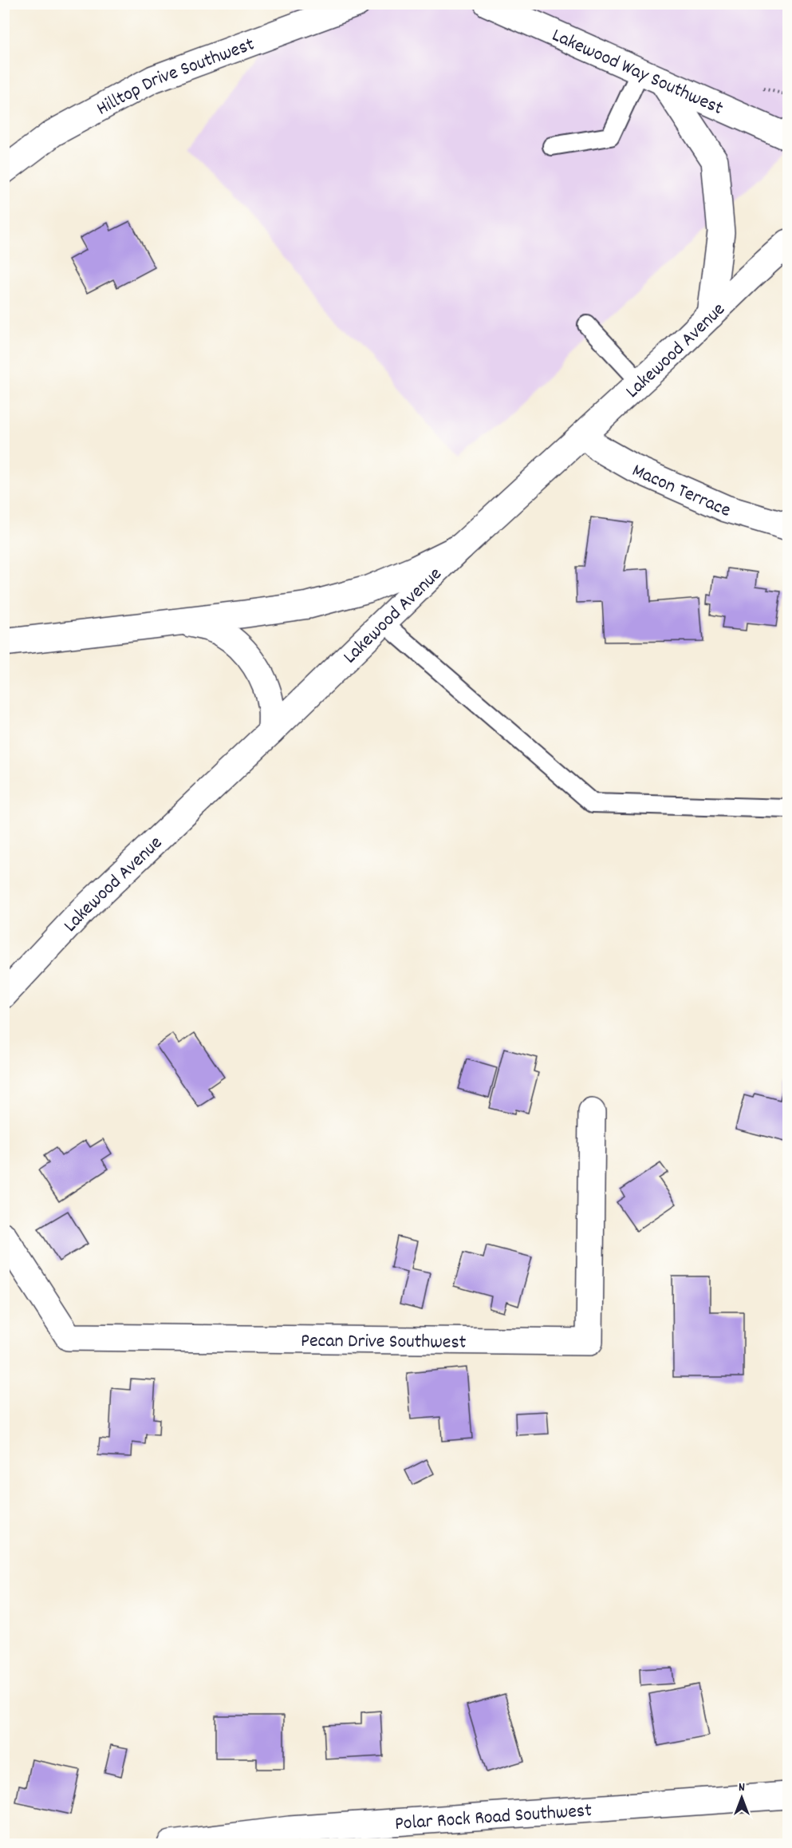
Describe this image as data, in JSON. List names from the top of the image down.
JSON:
{
  "streets": {
    "main road": [
      "Lakewood Way Southwest",
      "Hilltop Drive Southwest",
      "Lakewood Avenue",
      "Macon Terrace",
      "Pecan Drive Southwest",
      "Polar Rock Road Southwest"
    ]
  },
  "crossings": [
    ["Lakewood Avenue", "Macon Terrace"]
  ],
  "north": "top"
}
